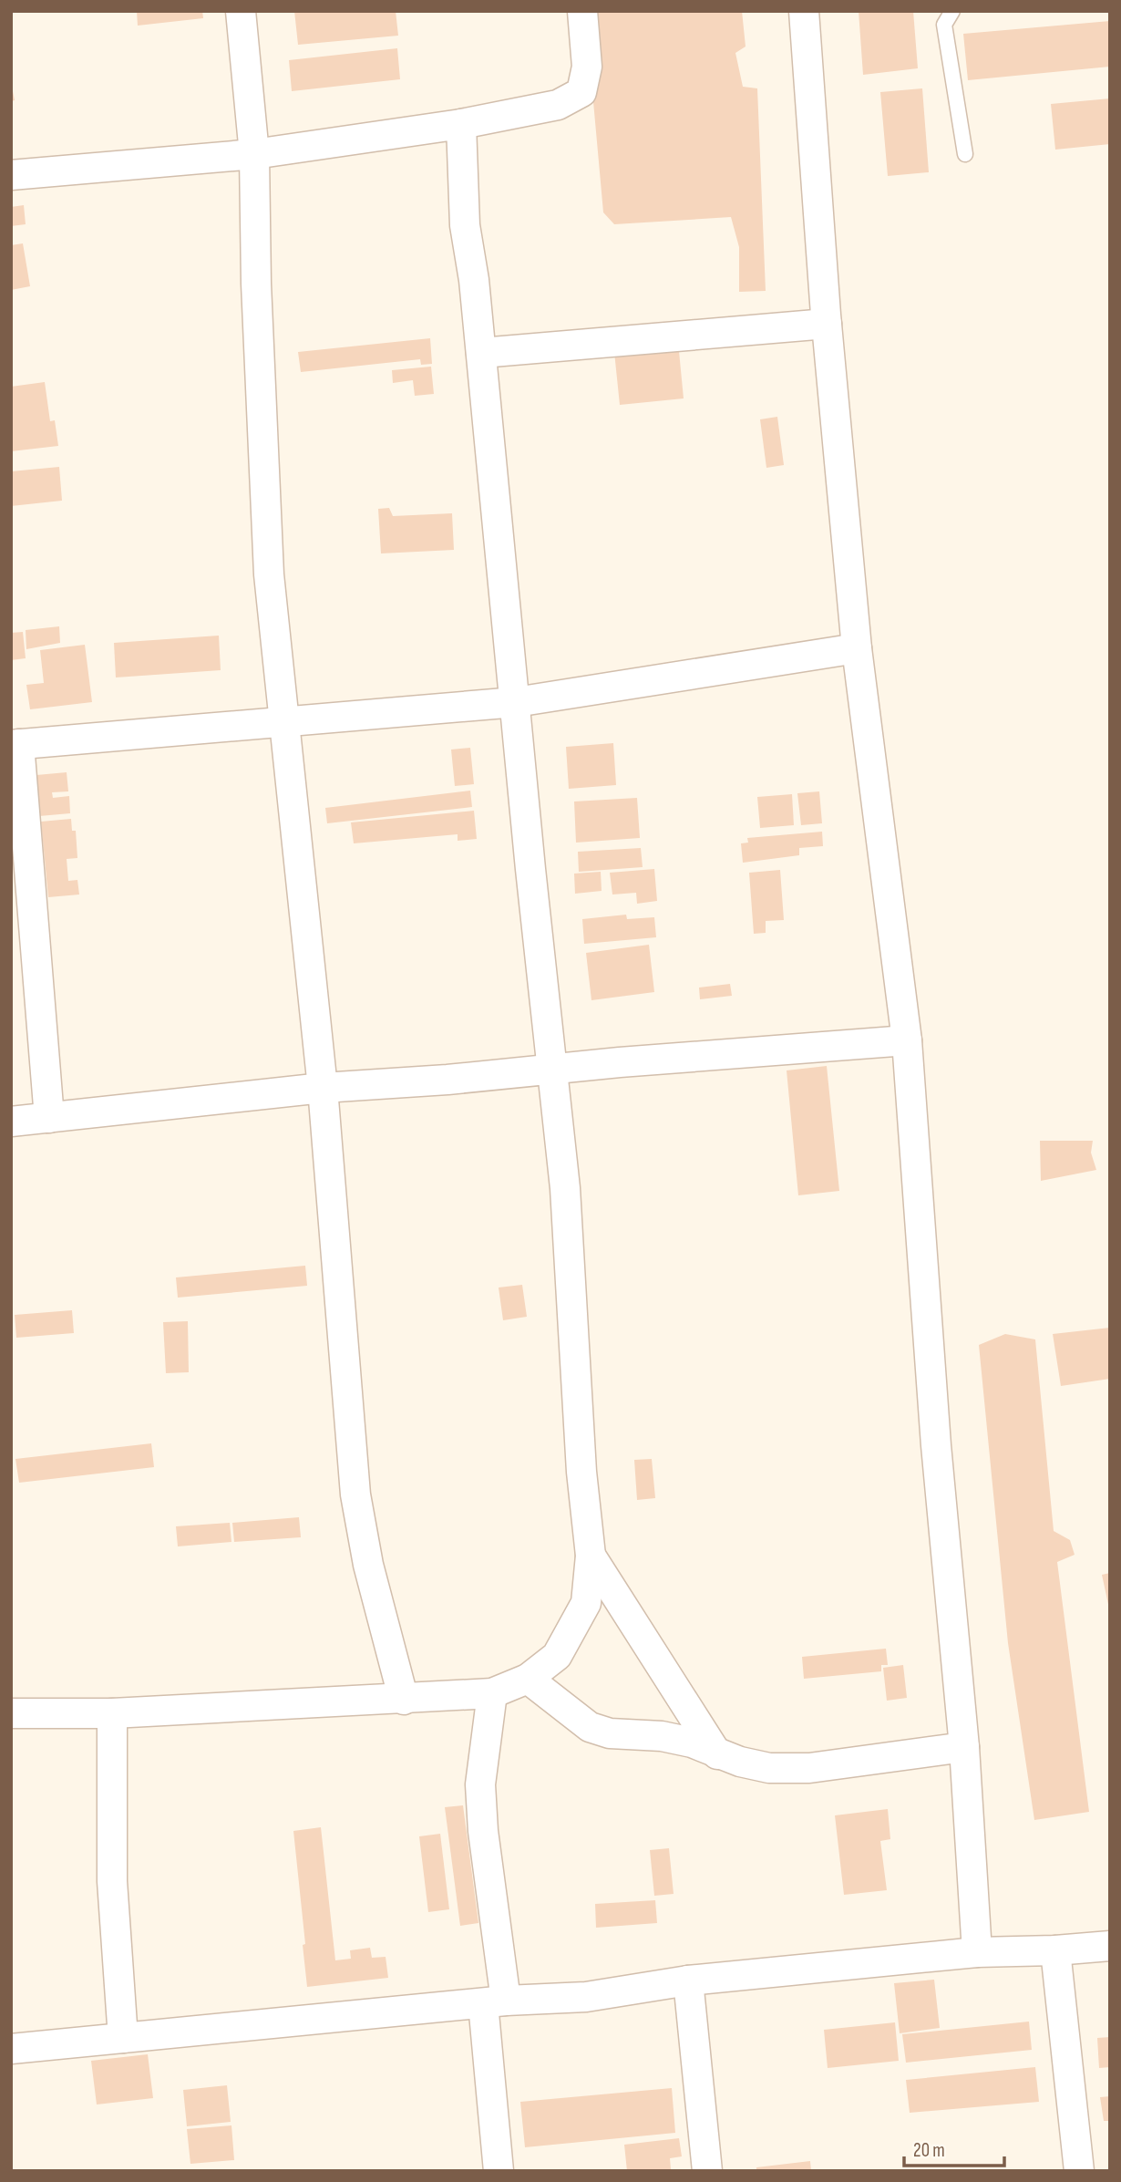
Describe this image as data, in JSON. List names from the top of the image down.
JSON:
{
  "scale_bar": "20 m"
}
